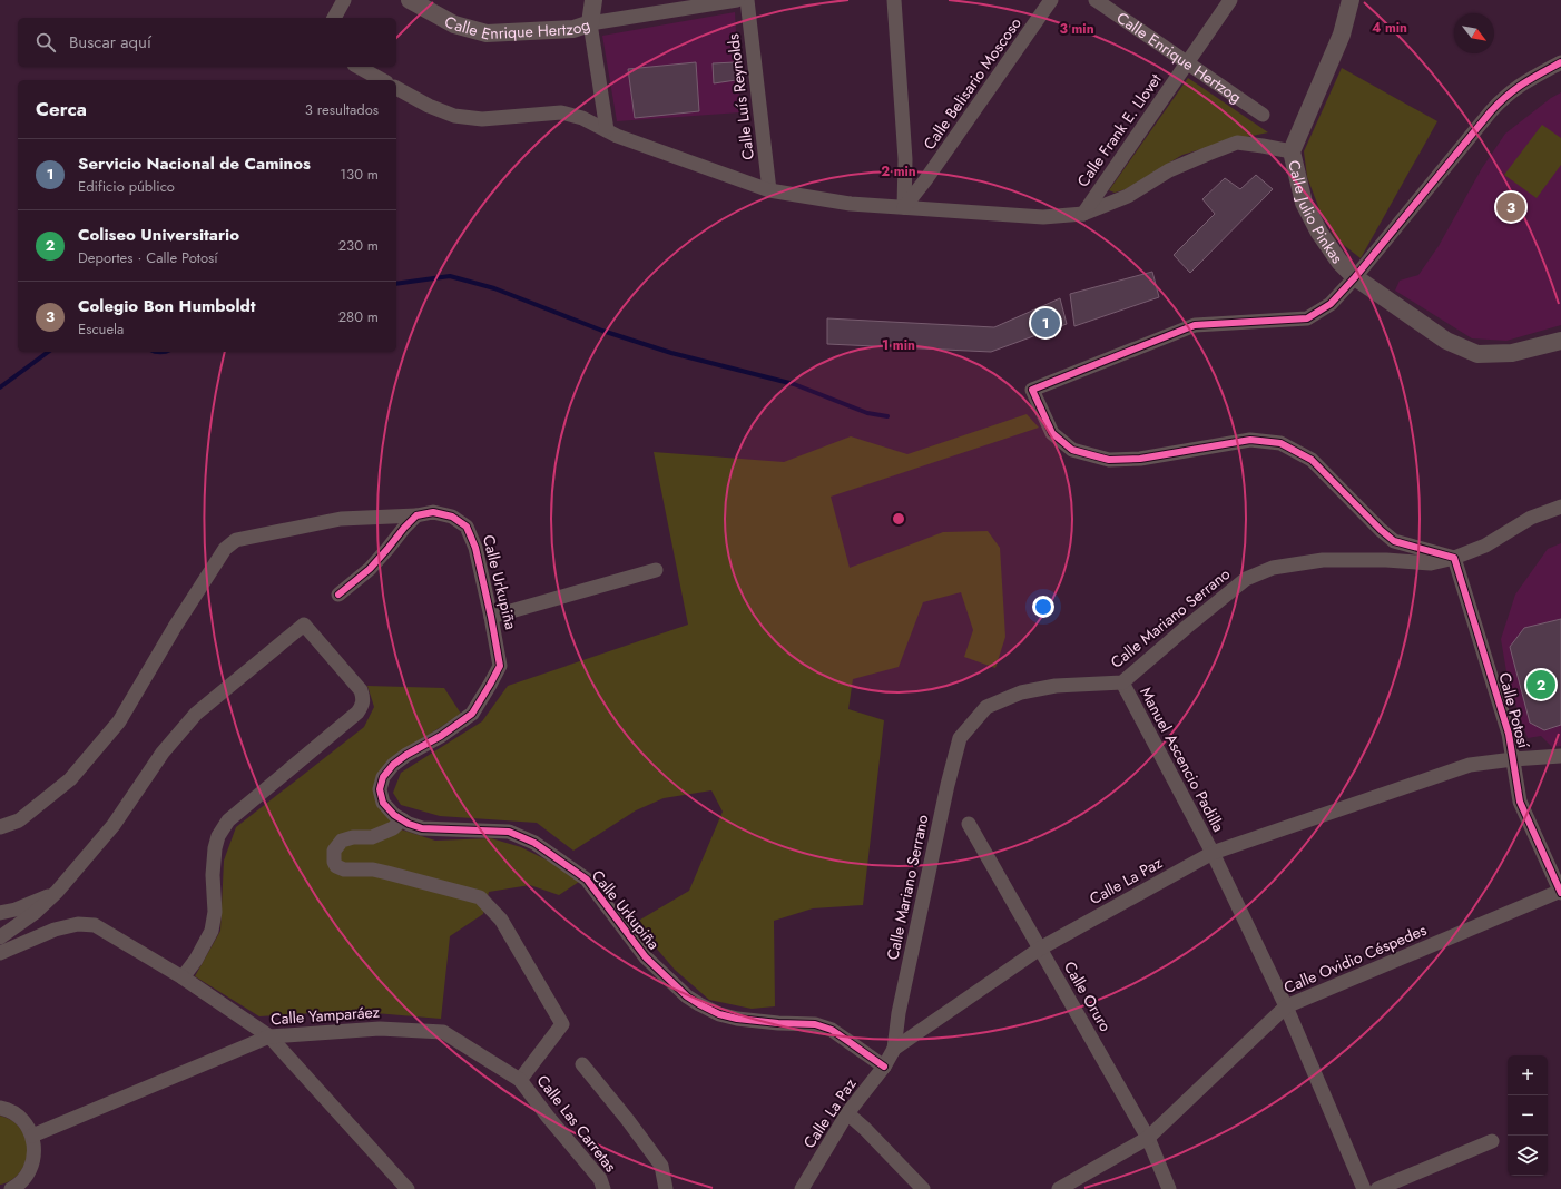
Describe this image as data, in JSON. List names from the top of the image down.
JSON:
{
  "streets": {
    "street": [
      "Calle Enrique Hertzog",
      "Calle Belisario Moscoso",
      "Calle Luís Reynolds",
      "Calle Frank E. Llovet",
      "Calle Julio Pinkas",
      "Calle Urkupiña",
      "Calle Mariano Serrano",
      "Calle Potosí",
      "Manuel Ascencio Padilla",
      "Calle La Paz",
      "Calle Ovidio Céspedes",
      "Calle Oruro",
      "Calle Yamparáez",
      "Calle Las Carretas"
    ]
  },
  "crossings": [
    ["Calle Enrique Hertzog", "Calle Frank E. Llovet"],
    ["Calle Urkupiña", "Calle La Paz"],
    ["Calle Mariano Serrano", "Calle Potosí"],
    ["Calle Mariano Serrano", "Manuel Ascencio Padilla"],
    ["Calle Mariano Serrano", "Calle La Paz"],
    ["Calle Potosí", "Calle La Paz"],
    ["Calle Potosí", "Calle Ovidio Céspedes"],
    ["Manuel Ascencio Padilla", "Calle La Paz"],
    ["Manuel Ascencio Padilla", "Calle Ovidio Céspedes"],
    ["Calle La Paz", "Calle Oruro"],
    ["Calle Ovidio Céspedes", "Calle Oruro"],
    ["Calle Yamparáez", "Calle Las Carretas"]
  ],
  "north": "bottom right",
  "page": {
    "search": "Buscar aquí",
    "heading": ["Cerca", "3 resultados"],
    "list": [
      {
        "mark": "1",
        "name": "Servicio Nacional de Caminos",
        "note": "Edificio público",
        "value": "130 m"
      },
      {
        "mark": "2",
        "name": "Coliseo Universitario",
        "note": "Deportes · Calle Potosí",
        "value": "230 m"
      },
      {
        "mark": "3",
        "name": "Colegio Bon Humboldt",
        "note": "Escuela",
        "value": "280 m"
      }
    ],
    "pins": ["3", "1", "2"],
    "map_buttons": ["+", "−"]
  },
  "rings": [
    "4 min",
    "3 min",
    "2 min",
    "1 min"
  ]
}
